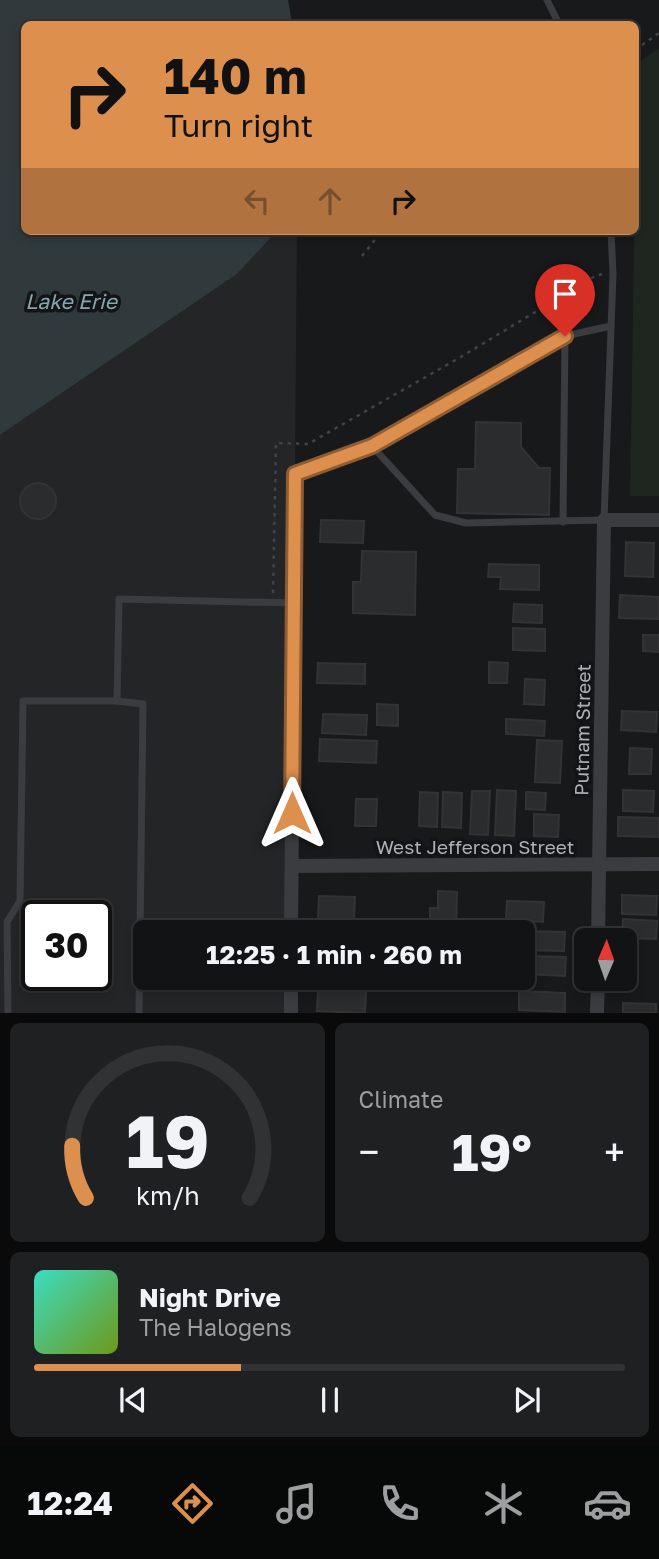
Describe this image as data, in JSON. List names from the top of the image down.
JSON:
{
  "streets": {
    "street": ["Putnam Street", "West Jefferson Street"]
  },
  "crossings": [
    ["Putnam Street", "West Jefferson Street"]
  ],
  "water": ["Lake Erie"],
  "north": "top",
  "page": {
    "turn": ["140 m", "Turn right"],
    "limit": "30",
    "trip": "12:25 · 1 min · 260 m",
    "tile": "Climate",
    "heat": ["−", "19°", "+"],
    "song": ["Night Drive", "The Halogens"],
    "tabs": "12:24",
    "gauge": ["19", "km/h"]
  }
}
